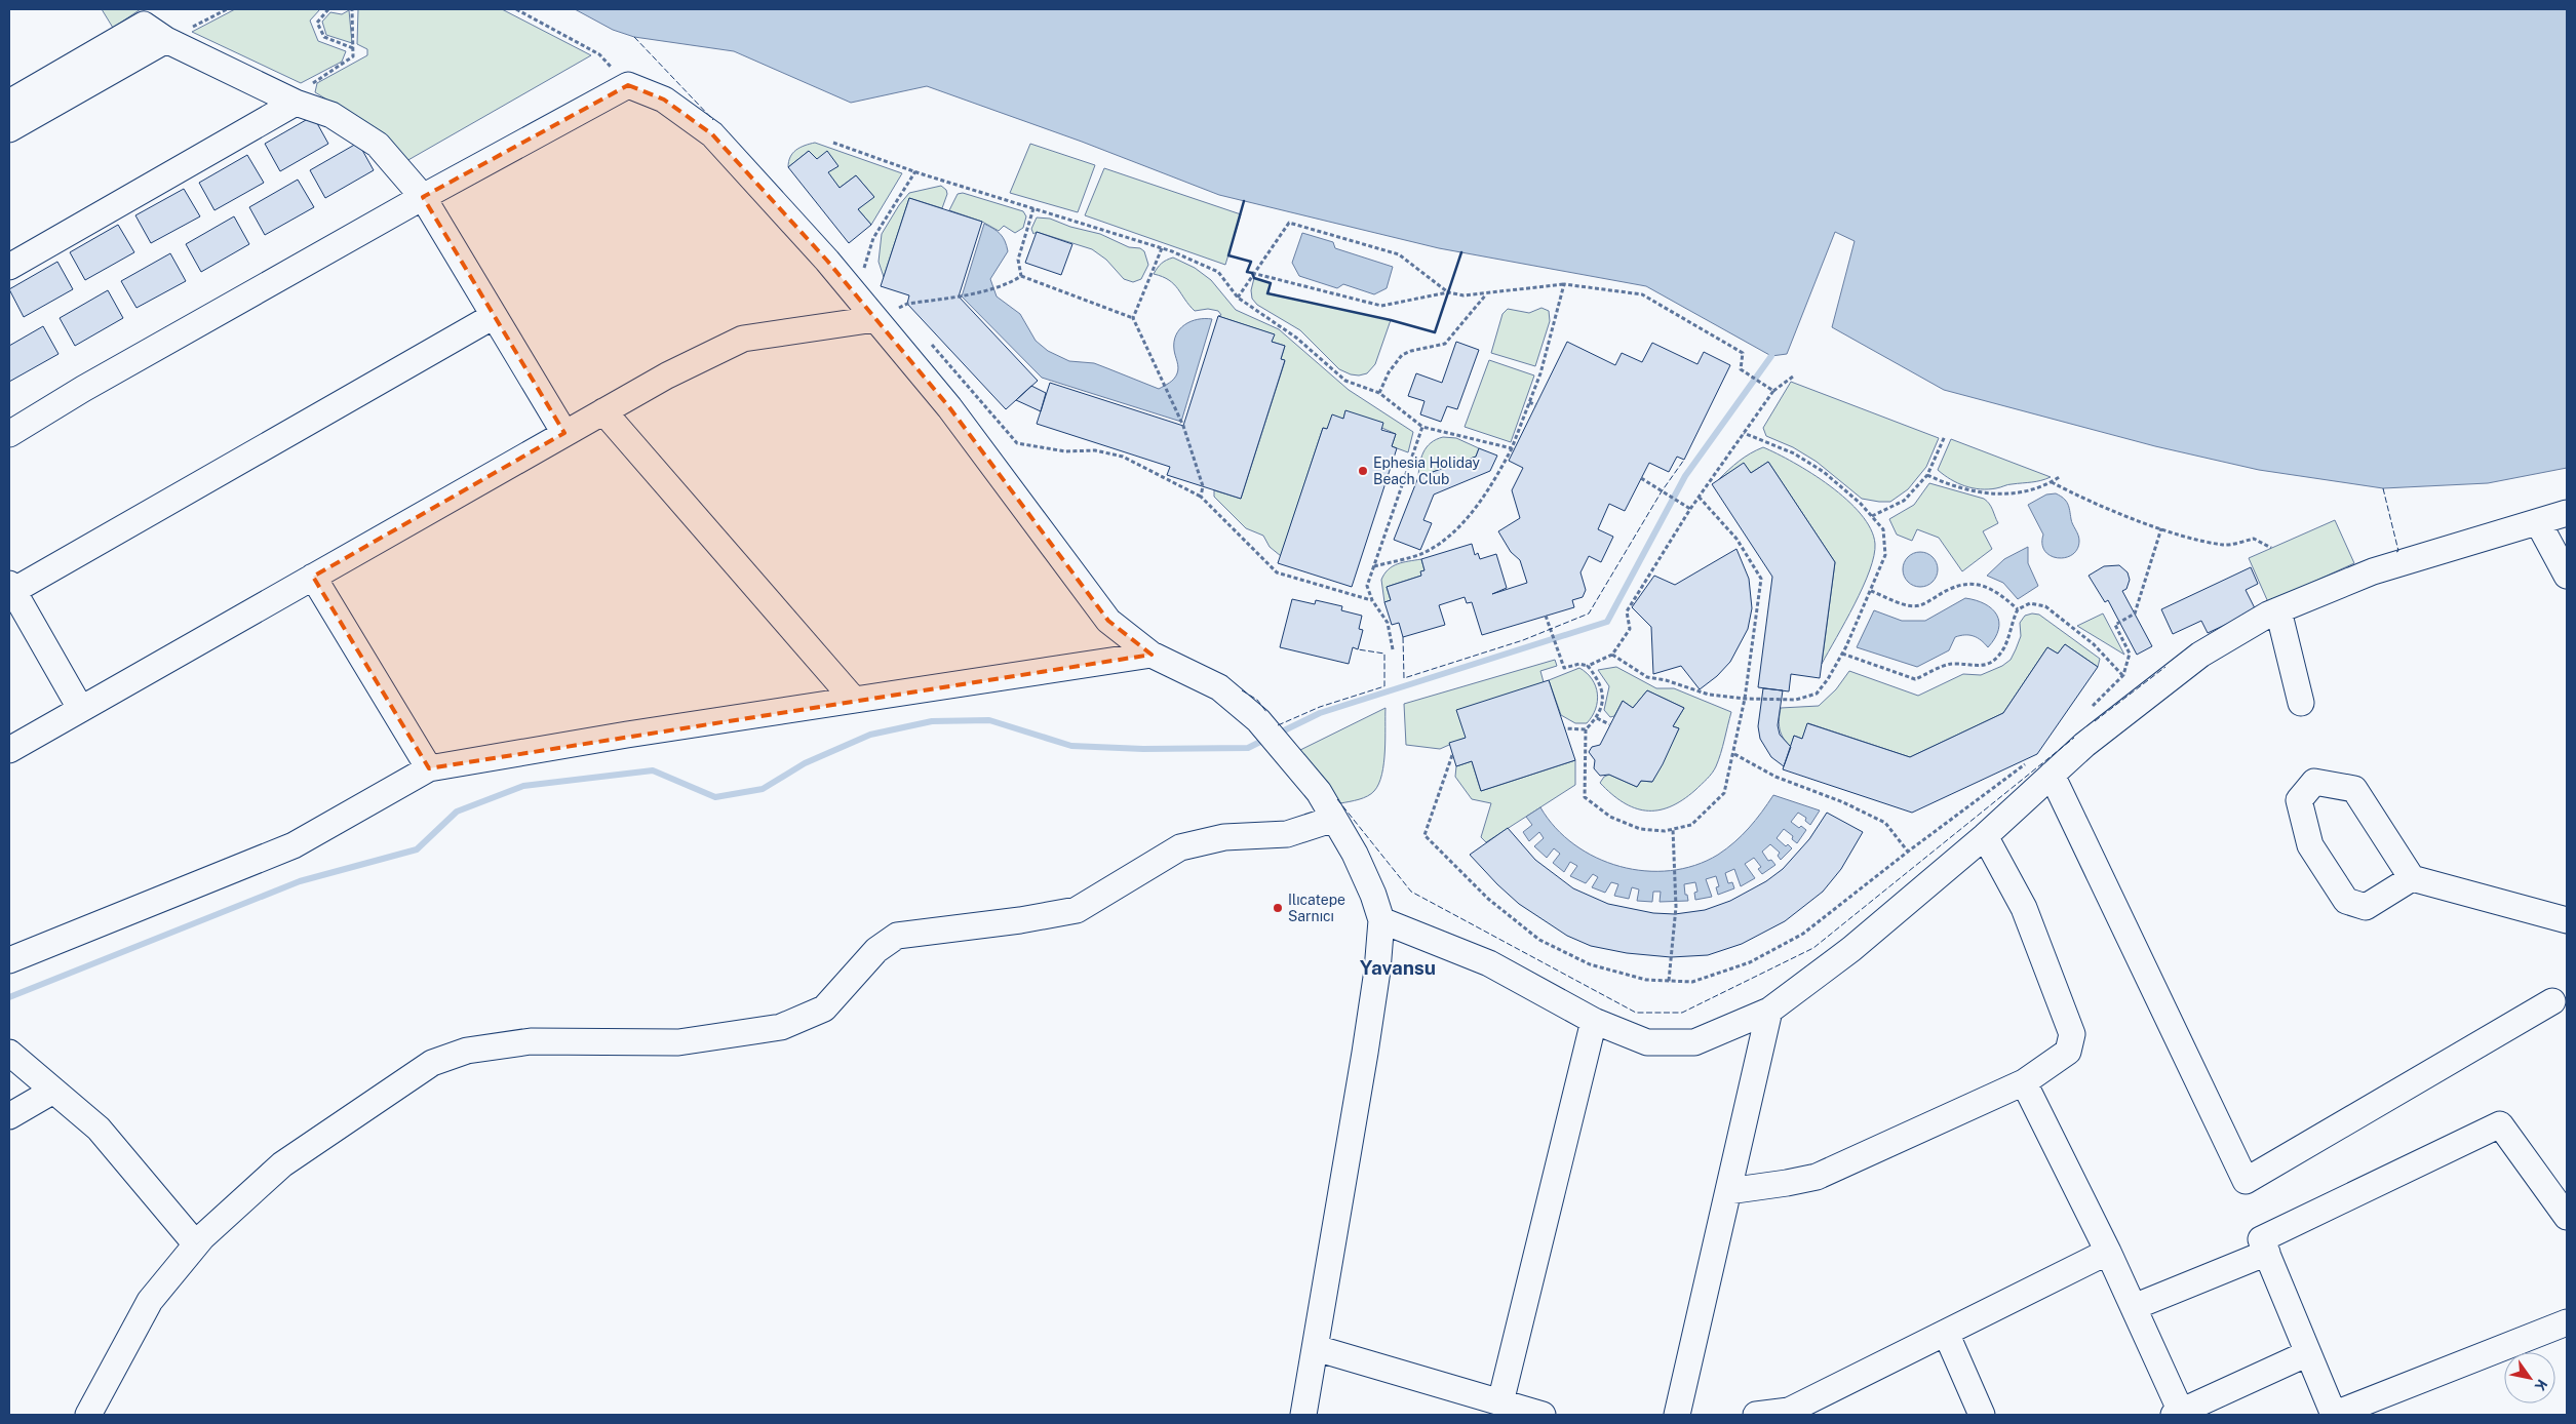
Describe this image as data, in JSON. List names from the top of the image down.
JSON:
{
  "districts": ["Yavansu"],
  "places": ["Ephesia Holiday Beach Club", "Ilıcatepe Sarnıcı"],
  "north": "bottom right"
}
